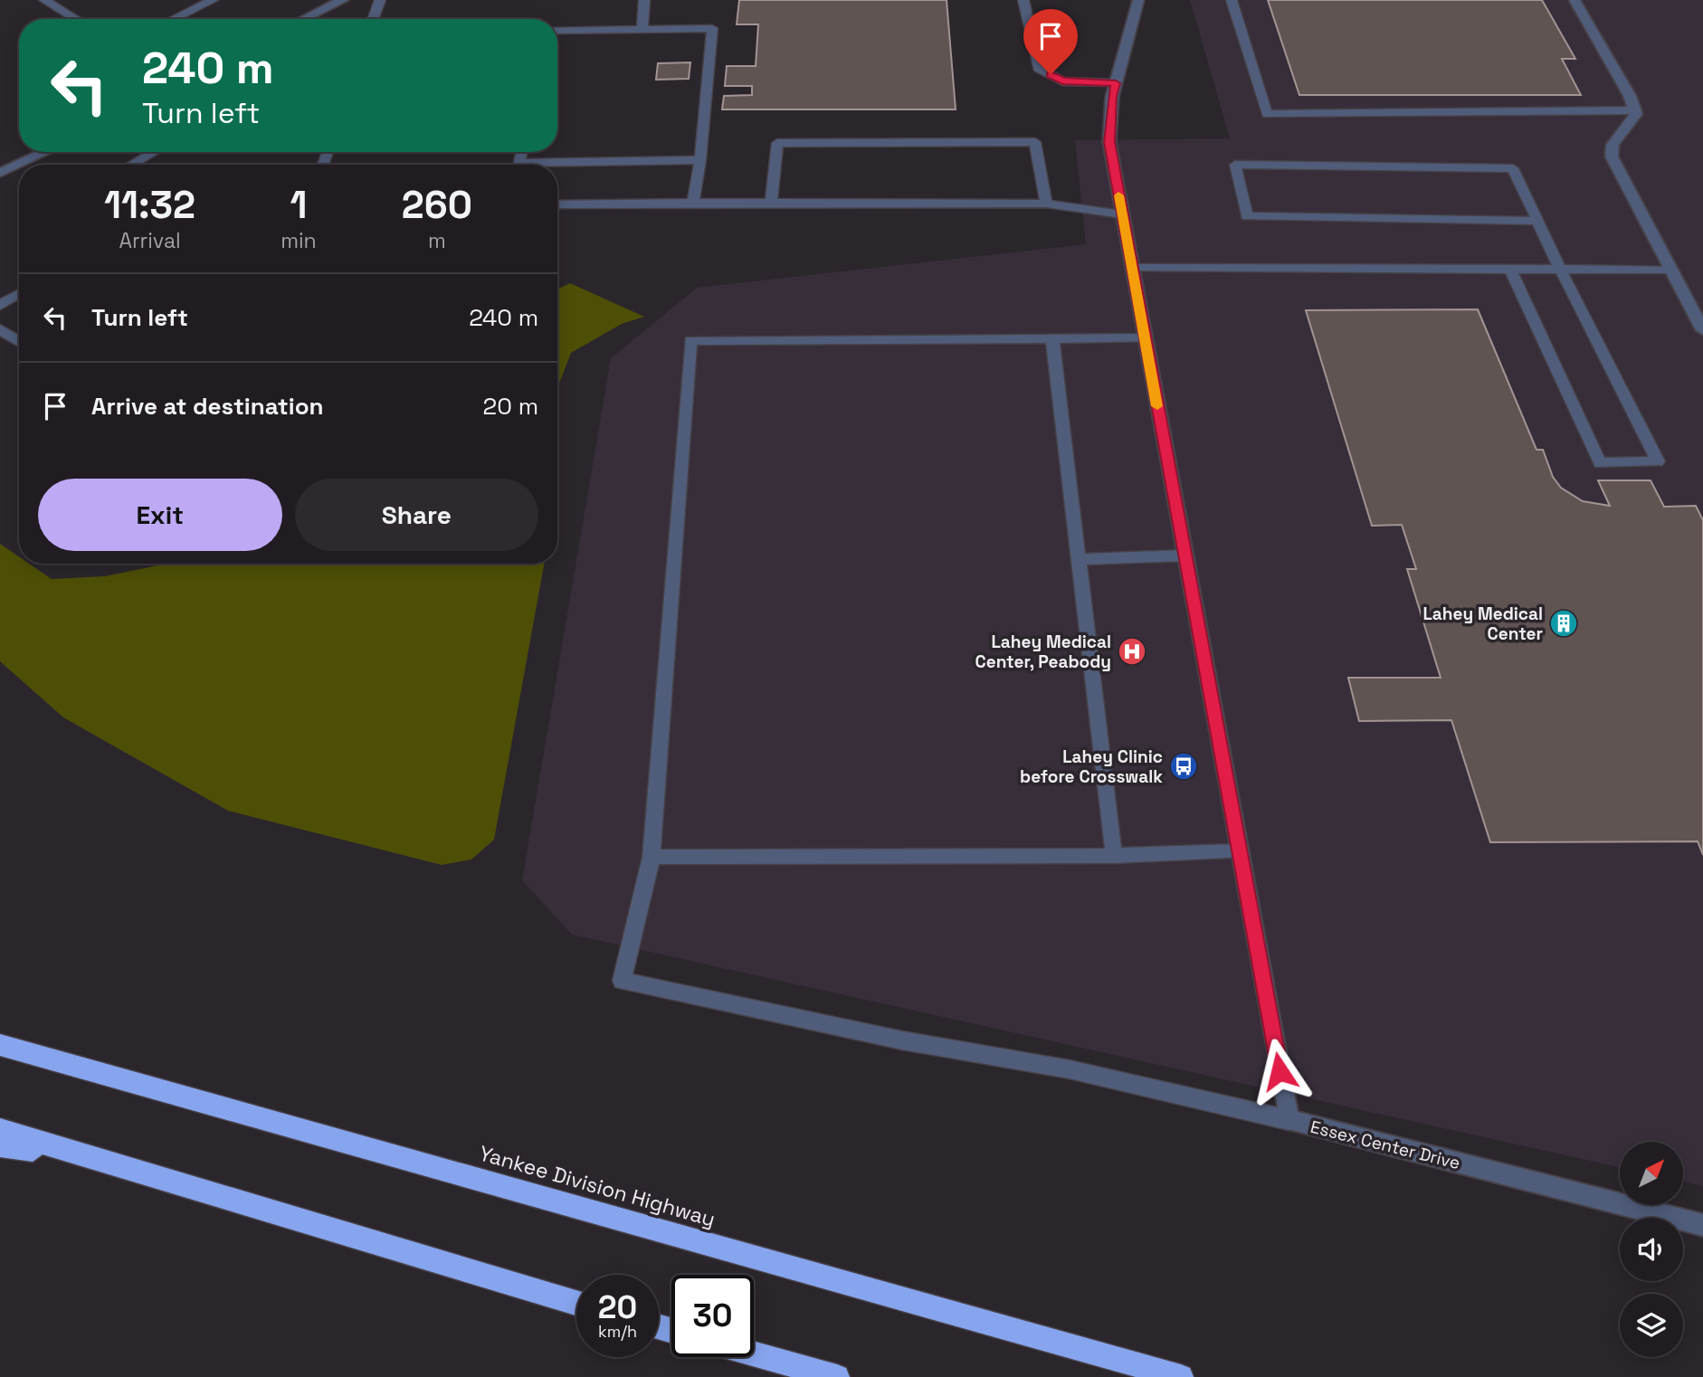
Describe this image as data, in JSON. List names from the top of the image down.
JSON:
{
  "streets": {
    "highway": ["Yankee Division Highway"],
    "street": ["Essex Center Drive"]
  },
  "places": {
    "building": ["Lahey Medical Center"],
    "hospital": ["Lahey Medical Center, Peabody"],
    "bus stop": ["Lahey Clinic before Crosswalk"]
  },
  "north": "top right",
  "page": {
    "turn": ["240 m", "Turn left"],
    "eta": [
      "11:32",
      "Arrival",
      "1",
      "min",
      "260",
      "m"
    ],
    "list": [
      {
        "name": "Turn left",
        "value": "240 m"
      },
      {
        "name": "Arrive at destination",
        "value": "20 m"
      }
    ],
    "buttons": ["Exit", "Share"],
    "speed": "20 km/h",
    "limit": "30"
  }
}
